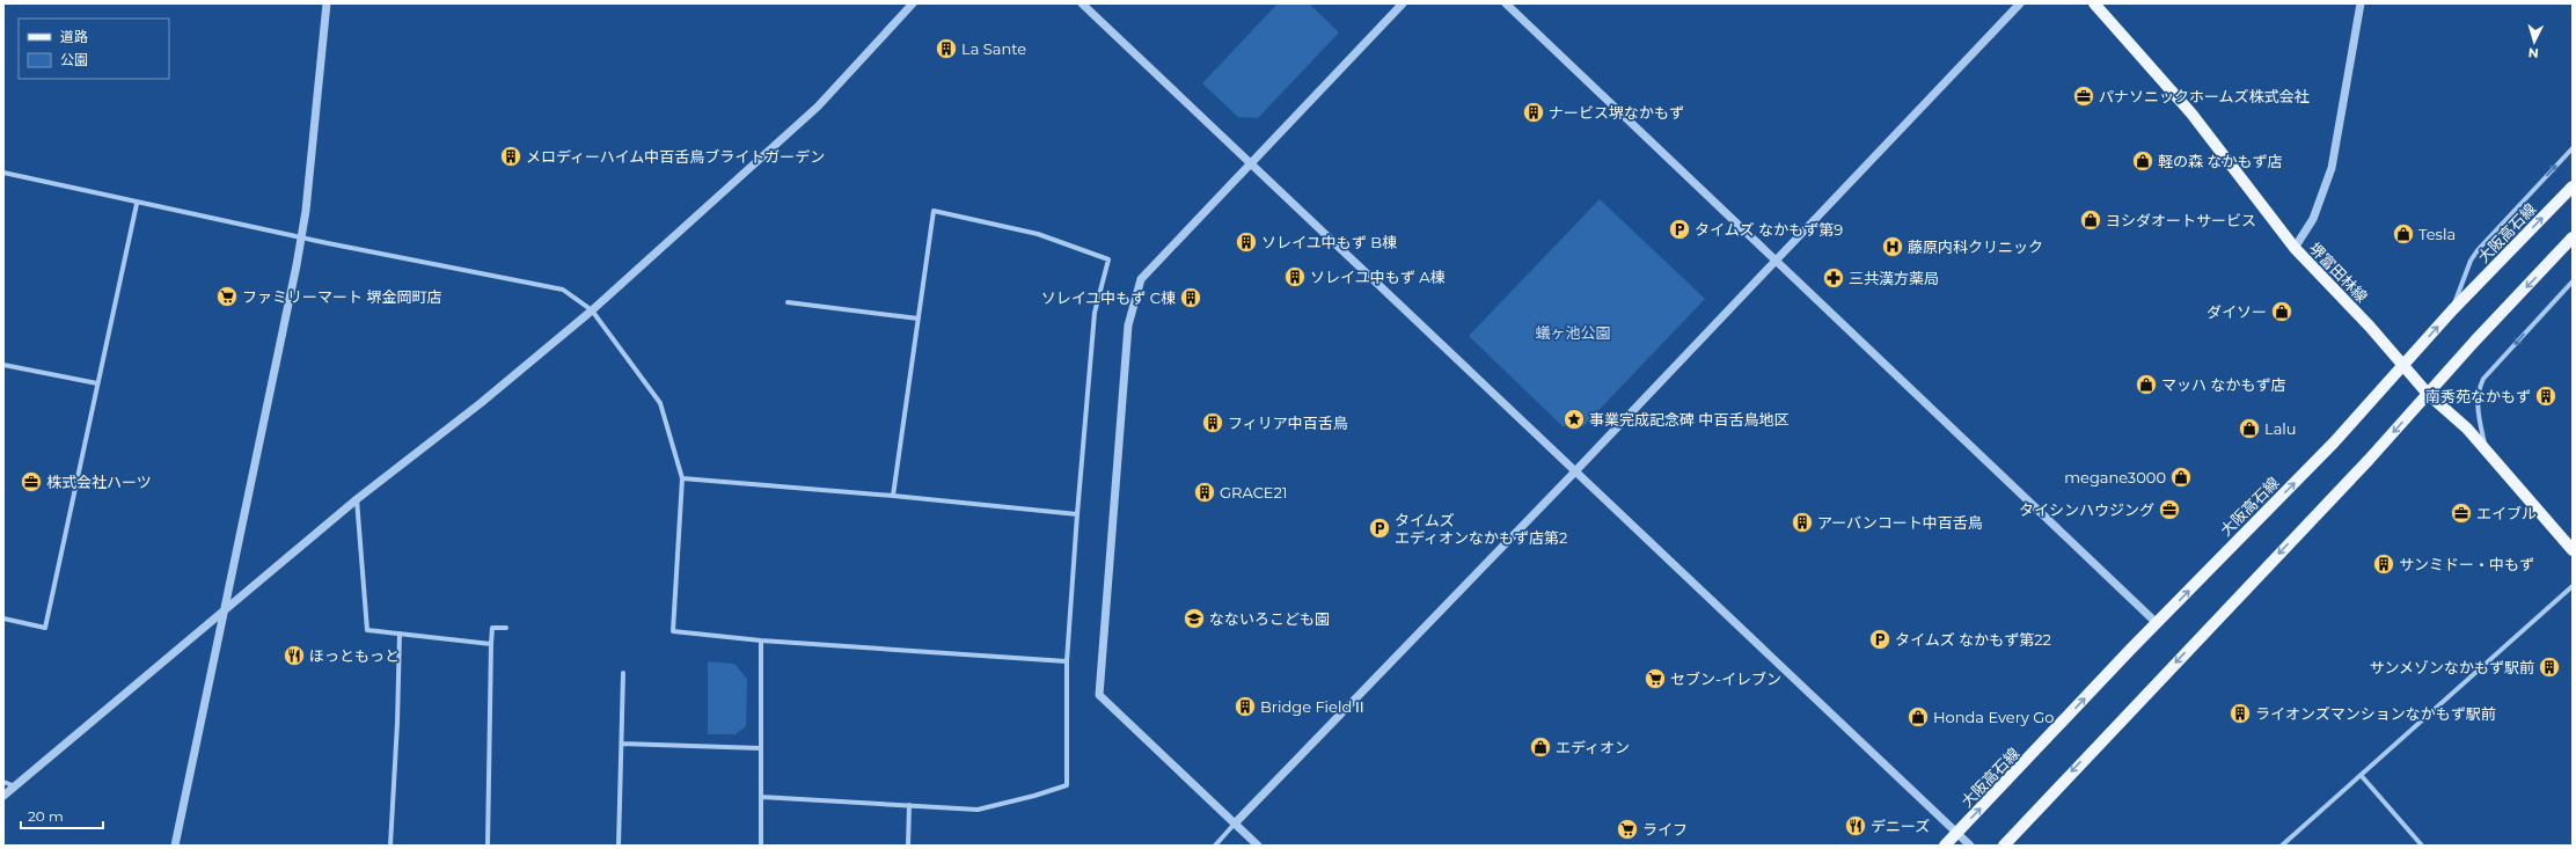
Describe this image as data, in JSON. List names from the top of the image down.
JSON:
{
  "streets": {
    "main road": ["大阪高石線", "堺富田林線"]
  },
  "crossings": [
    ["大阪高石線", "堺富田林線"]
  ],
  "parks": ["蟻ヶ池公園"],
  "places": {
    "building": [
      "La Sante",
      "ナービス堺なかもず",
      "メロディーハイム中百舌鳥ブライトガーデン",
      "ソレイユ中もず B棟",
      "ソレイユ中もず A棟",
      "ソレイユ中もず C棟",
      "南秀苑なかもず",
      "フィリア中百舌鳥",
      "GRACE21",
      "アーバンコート中百舌鳥",
      "サンミドー・中もず",
      "サンメゾンなかもず駅前",
      "Bridge FieldⅡ",
      "ライオンズマンションなかもず駅前"
    ],
    "office": [
      "パナソニックホームズ株式会社",
      "株式会社ハーツ",
      "タイシンハウジング",
      "エイブル"
    ],
    "shop": [
      "軽の森 なかもず店",
      "ヨシダオートサービス",
      "Tesla",
      "ダイソー",
      "マッハ なかもず店",
      "Lalu",
      "megane3000",
      "Honda Every Go",
      "エディオン"
    ],
    "parking": ["タイムズ なかもず第9", "タイムズ エディオンなかもず店第2", "タイムズ なかもず第22"],
    "hospital": ["藤原内科クリニック"],
    "pharmacy": ["三共漢方薬局"],
    "supermarket": ["ファミリーマート 堺金岡町店", "セブン-イレブン", "ライフ"],
    "place": ["事業完成記念碑 中百舌鳥地区"],
    "school or university": ["なないろこども園"],
    "restaurant": ["ほっともっと", "デニーズ"]
  },
  "legend": ["道路", "公園"],
  "scale_bar": "20 m",
  "north": "bottom"
}
